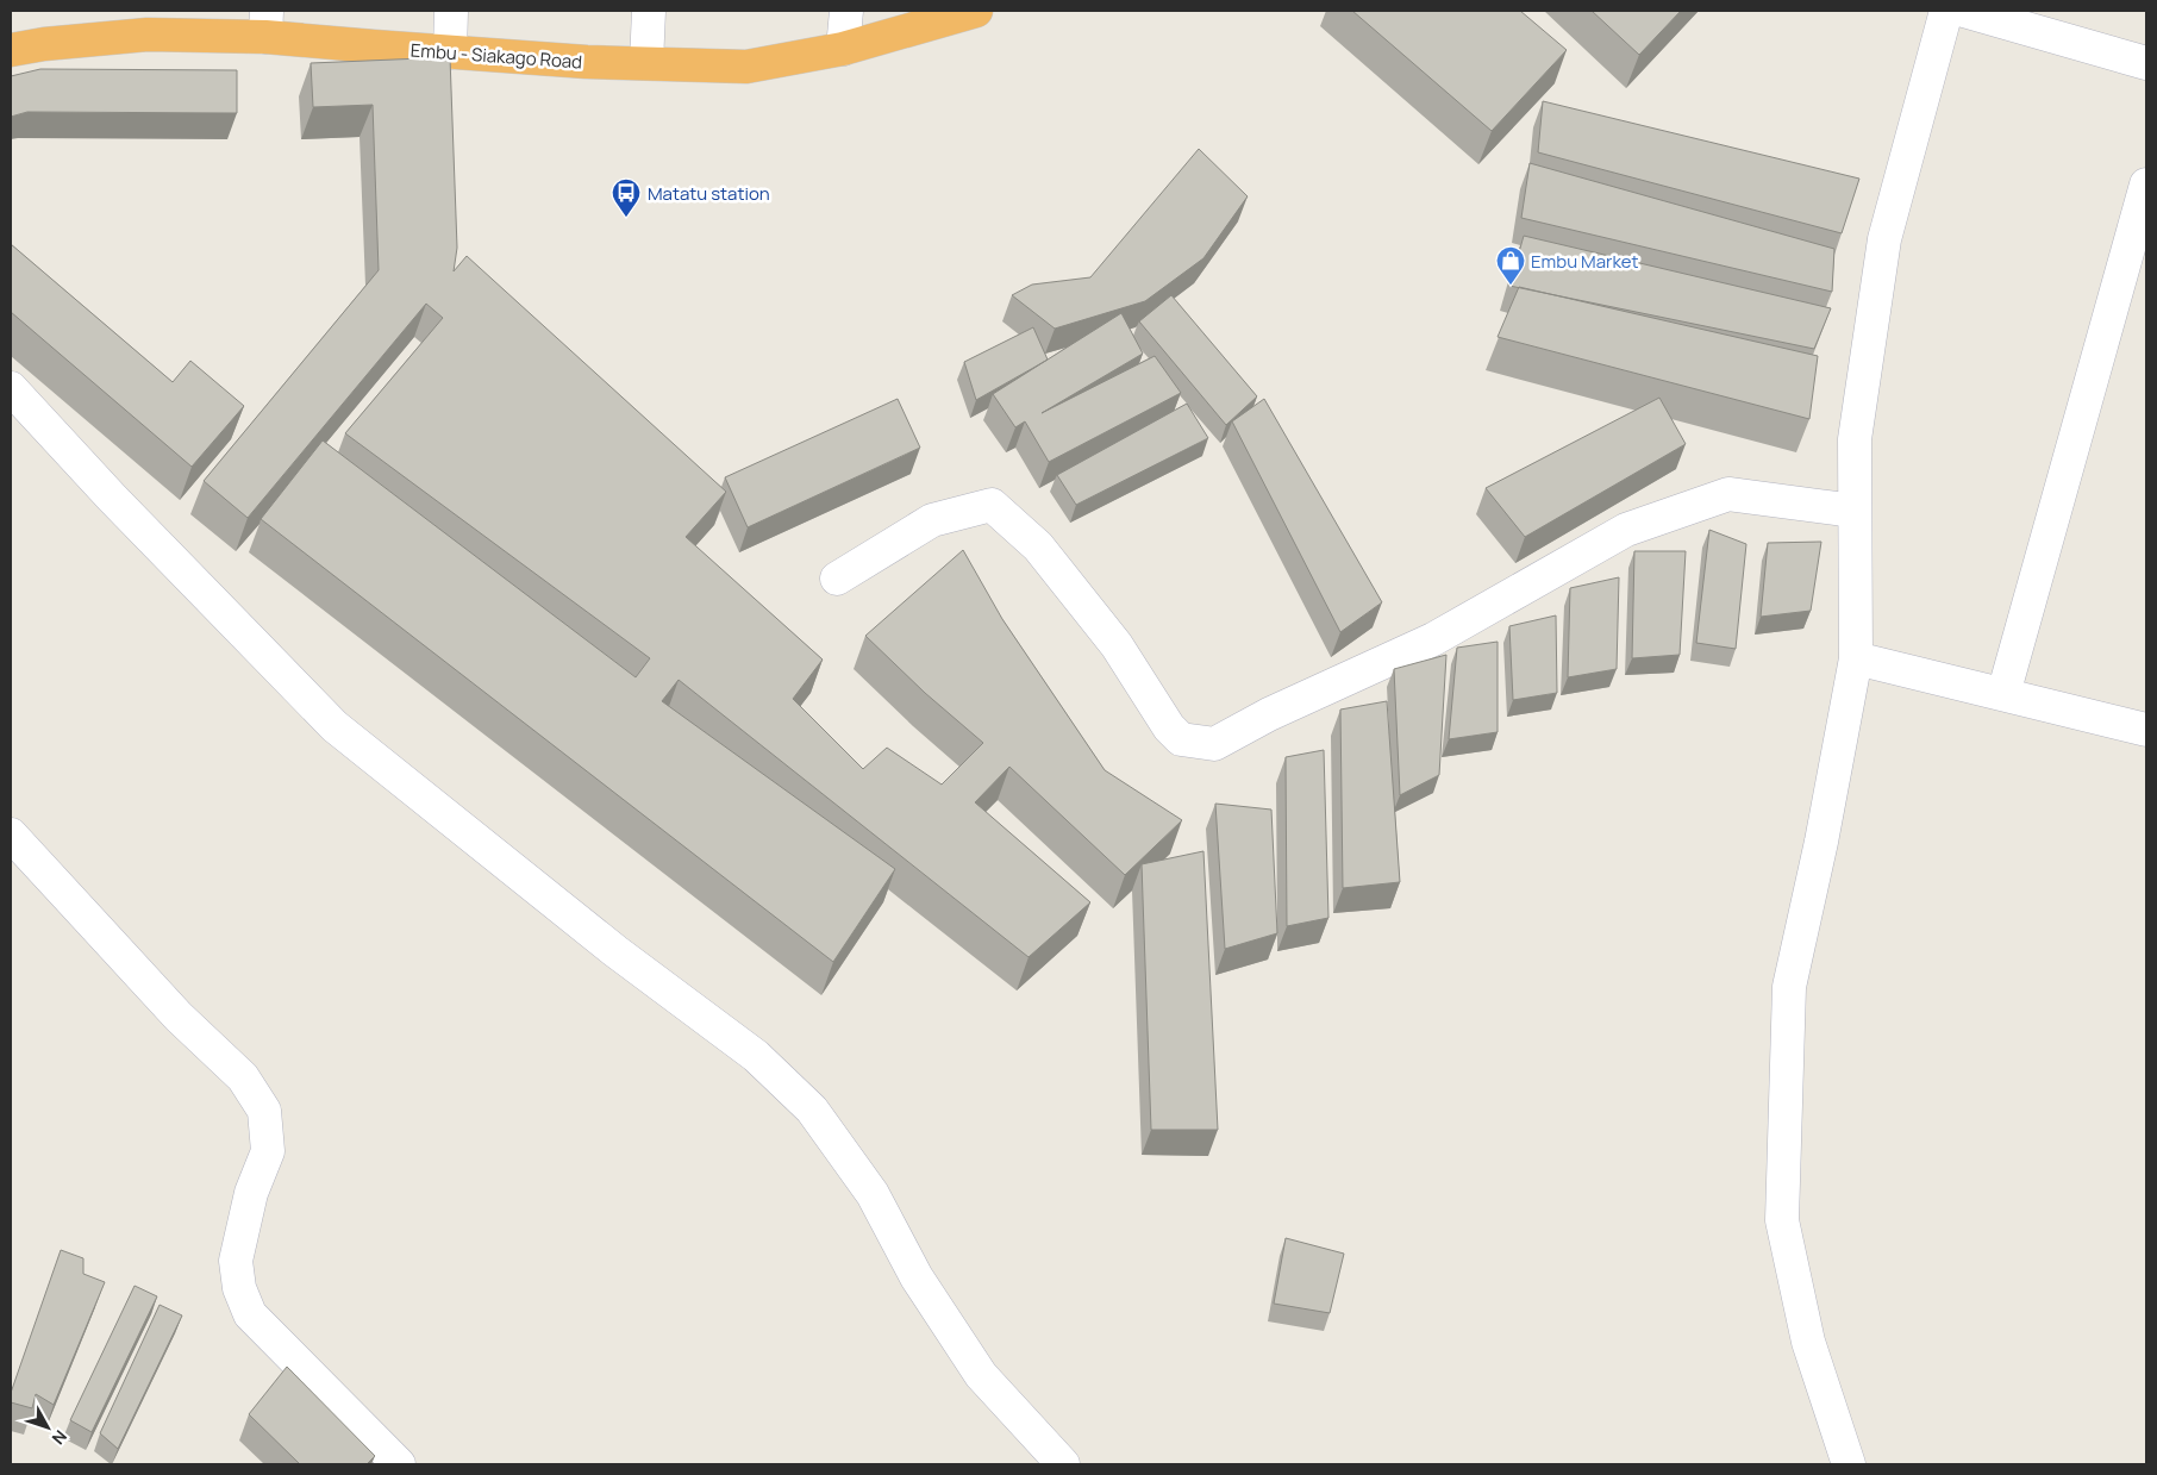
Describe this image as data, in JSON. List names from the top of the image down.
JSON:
{
  "streets": {
    "highway": ["Embu - Siakago Road"]
  },
  "places": {
    "bus stop": ["Matatu station"],
    "shop": ["Embu Market"]
  },
  "north": "bottom right"
}
